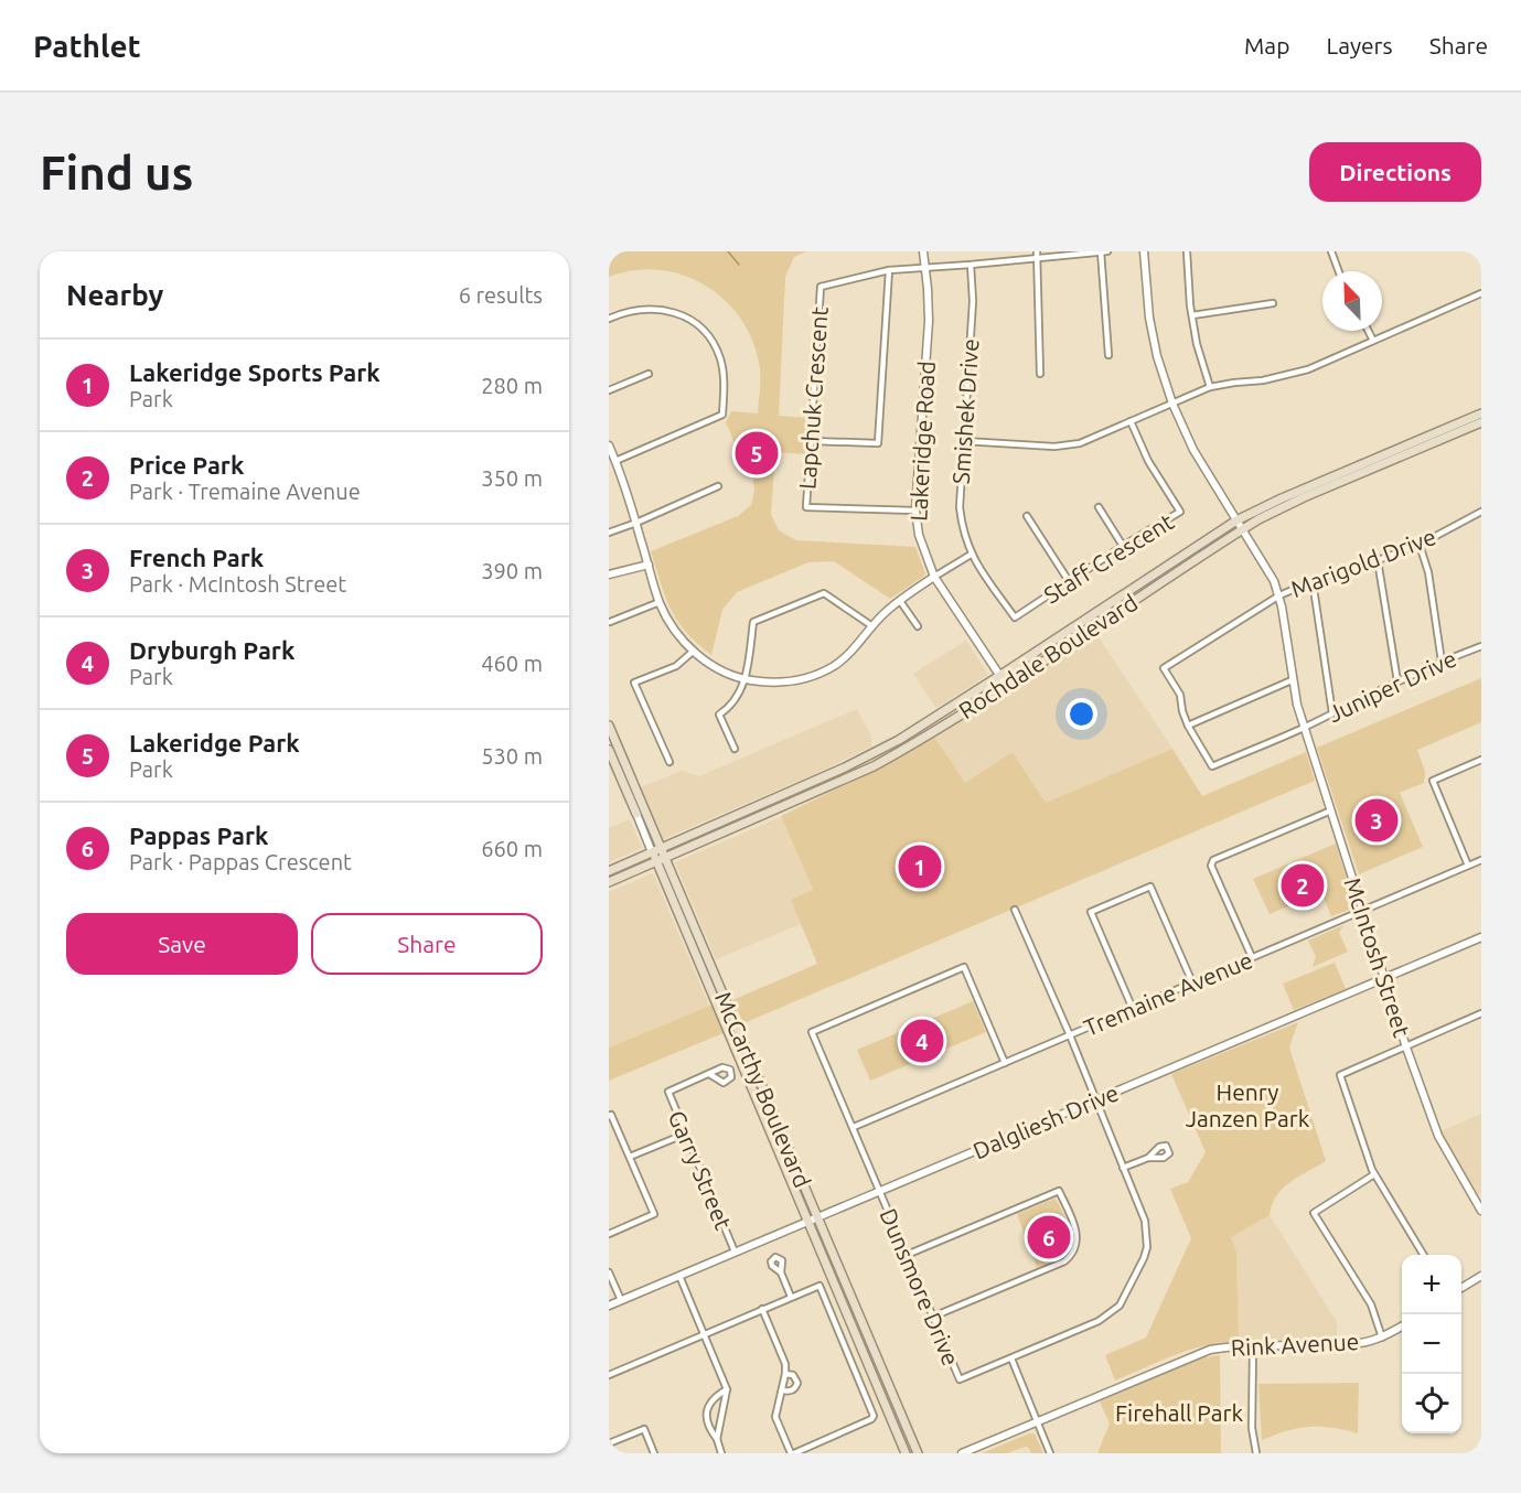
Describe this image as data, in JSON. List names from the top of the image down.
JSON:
{
  "streets": {
    "main road": ["Rochdale Boulevard", "McCarthy Boulevard"],
    "street": [
      "Lapchuk Crescent",
      "Smishek Drive",
      "Lakeridge Road",
      "Staff Crescent",
      "Marigold Drive",
      "Juniper Drive",
      "McIntosh Street",
      "Tremaine Avenue",
      "Dalgliesh Drive",
      "Garry Street",
      "Dunsmore Drive",
      "Rink Avenue"
    ]
  },
  "crossings": [
    ["Lapchuk Crescent", "Smishek Drive"],
    ["Lapchuk Crescent", "Lakeridge Road"],
    ["Smishek Drive", "Staff Crescent"],
    ["Lakeridge Road", "Rochdale Boulevard"],
    ["Marigold Drive", "Juniper Drive"],
    ["Marigold Drive", "McIntosh Street"],
    ["Rochdale Boulevard", "McIntosh Street"],
    ["Rochdale Boulevard", "McCarthy Boulevard"],
    ["Juniper Drive", "McIntosh Street"],
    ["McIntosh Street", "Tremaine Avenue"],
    ["McIntosh Street", "Dalgliesh Drive"],
    ["Tremaine Avenue", "Dunsmore Drive"],
    ["McCarthy Boulevard", "Dalgliesh Drive"],
    ["Dalgliesh Drive", "Garry Street"],
    ["Dalgliesh Drive", "Dunsmore Drive"]
  ],
  "parks": ["Henry Janzen Park", "Firehall Park"],
  "north": "top left",
  "page": {
    "header": "Pathlet",
    "nav": ["Map", "Layers", "Share"],
    "buttons": [
      "Directions",
      ["Save", "Share"]
    ],
    "title": "Find us",
    "heading": ["Nearby", "6 results"],
    "list": [
      {
        "mark": "1",
        "name": "Lakeridge Sports Park",
        "note": "Park",
        "value": "280 m"
      },
      {
        "mark": "2",
        "name": "Price Park",
        "note": "Park · Tremaine Avenue",
        "value": "350 m"
      },
      {
        "mark": "3",
        "name": "French Park",
        "note": "Park · McIntosh Street",
        "value": "390 m"
      },
      {
        "mark": "4",
        "name": "Dryburgh Park",
        "note": "Park",
        "value": "460 m"
      },
      {
        "mark": "5",
        "name": "Lakeridge Park",
        "note": "Park",
        "value": "530 m"
      },
      {
        "mark": "6",
        "name": "Pappas Park",
        "note": "Park · Pappas Crescent",
        "value": "660 m"
      }
    ],
    "pins": [
      "5",
      "3",
      "1",
      "2",
      "4",
      "6"
    ],
    "map_buttons": ["+", "−"]
  }
}
